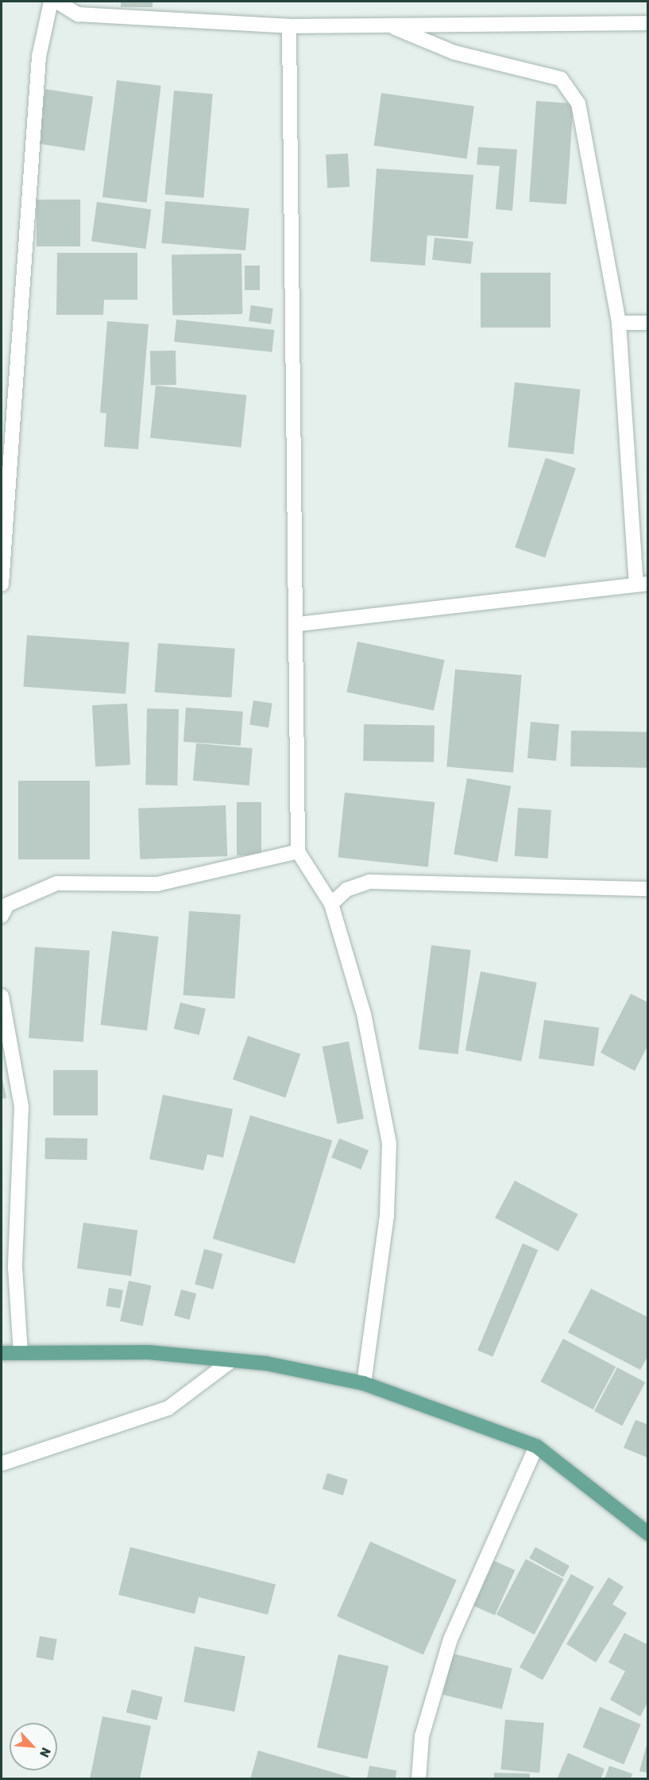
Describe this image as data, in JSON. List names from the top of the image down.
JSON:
{
  "north": "bottom right"
}
